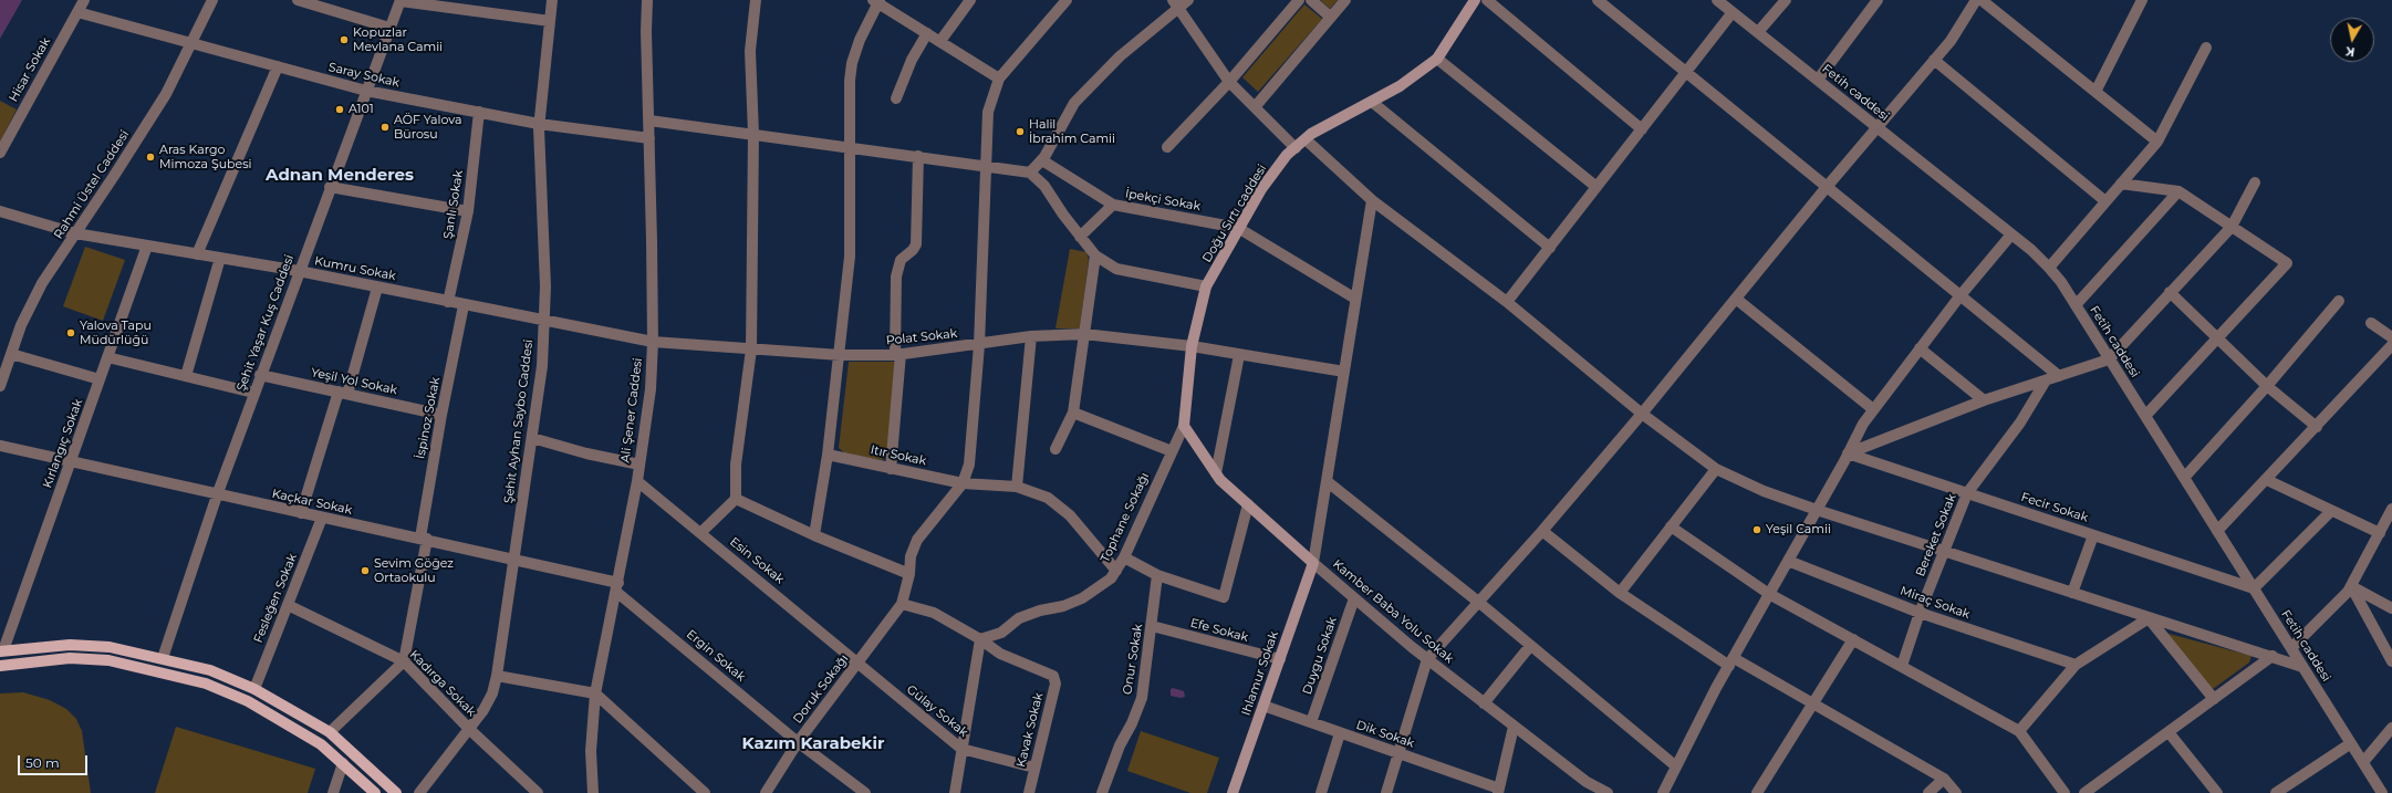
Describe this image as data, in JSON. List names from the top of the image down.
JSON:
{
  "streets": {
    "street": [
      "Hisar Sokak",
      "Saray Sokak",
      "Fetih caddesi",
      "Rahmi Üstel Caddesi",
      "İpekçi Sokak",
      "Şanlı Sokak",
      "Doğu Sırtı caddesi",
      "Kumru Sokak",
      "Şehit Yaşar Kuş Caddesi",
      "Polat Sokak",
      "Yeşil Yol Sokak",
      "Ali Şener Caddesi",
      "İspinoz Sokak",
      "Şehit Ayhan Saybo Caddesi",
      "Kırlangıç Sokak",
      "Itır Sokak",
      "Kaçkar Sokak",
      "Fecir Sokak",
      "Tophane Sokağı",
      "Bereket Sokak",
      "Esin Sokak",
      "Fesleğen Sokak",
      "Miraç Sokak",
      "Kamber Baba Yolu Sokak",
      "Efe Sokak",
      "Ergin Sokak",
      "Duygu Sokak",
      "Onur Sokak",
      "Ihlamur Sokak",
      "Kadırga Sokak",
      "Doruk Sokağı",
      "Gülay Sokak",
      "Kavak Sokak",
      "Dik Sokak"
    ]
  },
  "crossings": [
    ["Hisar Sokak", "Saray Sokak"],
    ["Saray Sokak", "Rahmi Üstel Caddesi"],
    ["Saray Sokak", "Şanlı Sokak"],
    ["Saray Sokak", "Şehit Yaşar Kuş Caddesi"],
    ["Saray Sokak", "Ali Şener Caddesi"],
    ["Saray Sokak", "Şehit Ayhan Saybo Caddesi"],
    ["Fetih caddesi", "Fecir Sokak"],
    ["Rahmi Üstel Caddesi", "Kumru Sokak"],
    ["İpekçi Sokak", "Doğu Sırtı caddesi"],
    ["Şanlı Sokak", "Kumru Sokak"],
    ["Doğu Sırtı caddesi", "Polat Sokak"],
    ["Doğu Sırtı caddesi", "Tophane Sokağı"],
    ["Doğu Sırtı caddesi", "Kamber Baba Yolu Sokak"],
    ["Kumru Sokak", "Şehit Yaşar Kuş Caddesi"],
    ["Kumru Sokak", "Polat Sokak"],
    ["Kumru Sokak", "Ali Şener Caddesi"],
    ["Kumru Sokak", "İspinoz Sokak"],
    ["Kumru Sokak", "Şehit Ayhan Saybo Caddesi"],
    ["Kumru Sokak", "Kırlangıç Sokak"],
    ["Şehit Yaşar Kuş Caddesi", "Yeşil Yol Sokak"],
    ["Şehit Yaşar Kuş Caddesi", "Kaçkar Sokak"],
    ["Polat Sokak", "Ali Şener Caddesi"],
    ["Yeşil Yol Sokak", "İspinoz Sokak"],
    ["Ali Şener Caddesi", "Kaçkar Sokak"],
    ["Ali Şener Caddesi", "Esin Sokak"],
    ["Ali Şener Caddesi", "Ergin Sokak"],
    ["İspinoz Sokak", "Kaçkar Sokak"],
    ["İspinoz Sokak", "Kadırga Sokak"],
    ["Şehit Ayhan Saybo Caddesi", "Kaçkar Sokak"],
    ["Şehit Ayhan Saybo Caddesi", "Kadırga Sokak"],
    ["Kırlangıç Sokak", "Kaçkar Sokak"],
    ["Itır Sokak", "Tophane Sokağı"],
    ["Kaçkar Sokak", "Fesleğen Sokak"],
    ["Kaçkar Sokak", "Ergin Sokak"],
    ["Fecir Sokak", "Bereket Sokak"],
    ["Tophane Sokağı", "Kamber Baba Yolu Sokak"],
    ["Tophane Sokağı", "Kavak Sokak"],
    ["Bereket Sokak", "Miraç Sokak"],
    ["Esin Sokak", "Doruk Sokağı"],
    ["Esin Sokak", "Gülay Sokak"],
    ["Fesleğen Sokak", "Kadırga Sokak"],
    ["Kamber Baba Yolu Sokak", "Duygu Sokak"],
    ["Kamber Baba Yolu Sokak", "Ihlamur Sokak"],
    ["Efe Sokak", "Onur Sokak"],
    ["Efe Sokak", "Ihlamur Sokak"],
    ["Ergin Sokak", "Doruk Sokağı"],
    ["Duygu Sokak", "Dik Sokak"],
    ["Ihlamur Sokak", "Dik Sokak"],
    ["Doruk Sokağı", "Gülay Sokak"],
    ["Gülay Sokak", "Kavak Sokak"]
  ],
  "districts": ["Adnan Menderes", "Kazım Karabekir"],
  "places": [
    "Kopuzlar Mevlana Camii",
    "A101",
    "AÖF Yalova Bürosu",
    "Halil İbrahim Camii",
    "Aras Kargo Mimoza Şubesi",
    "Yalova Tapu Müdürlüğü",
    "Yeşil Camii",
    "Sevim Göğez Ortaokulu"
  ],
  "scale_bar": "50 m",
  "north": "bottom"
}
